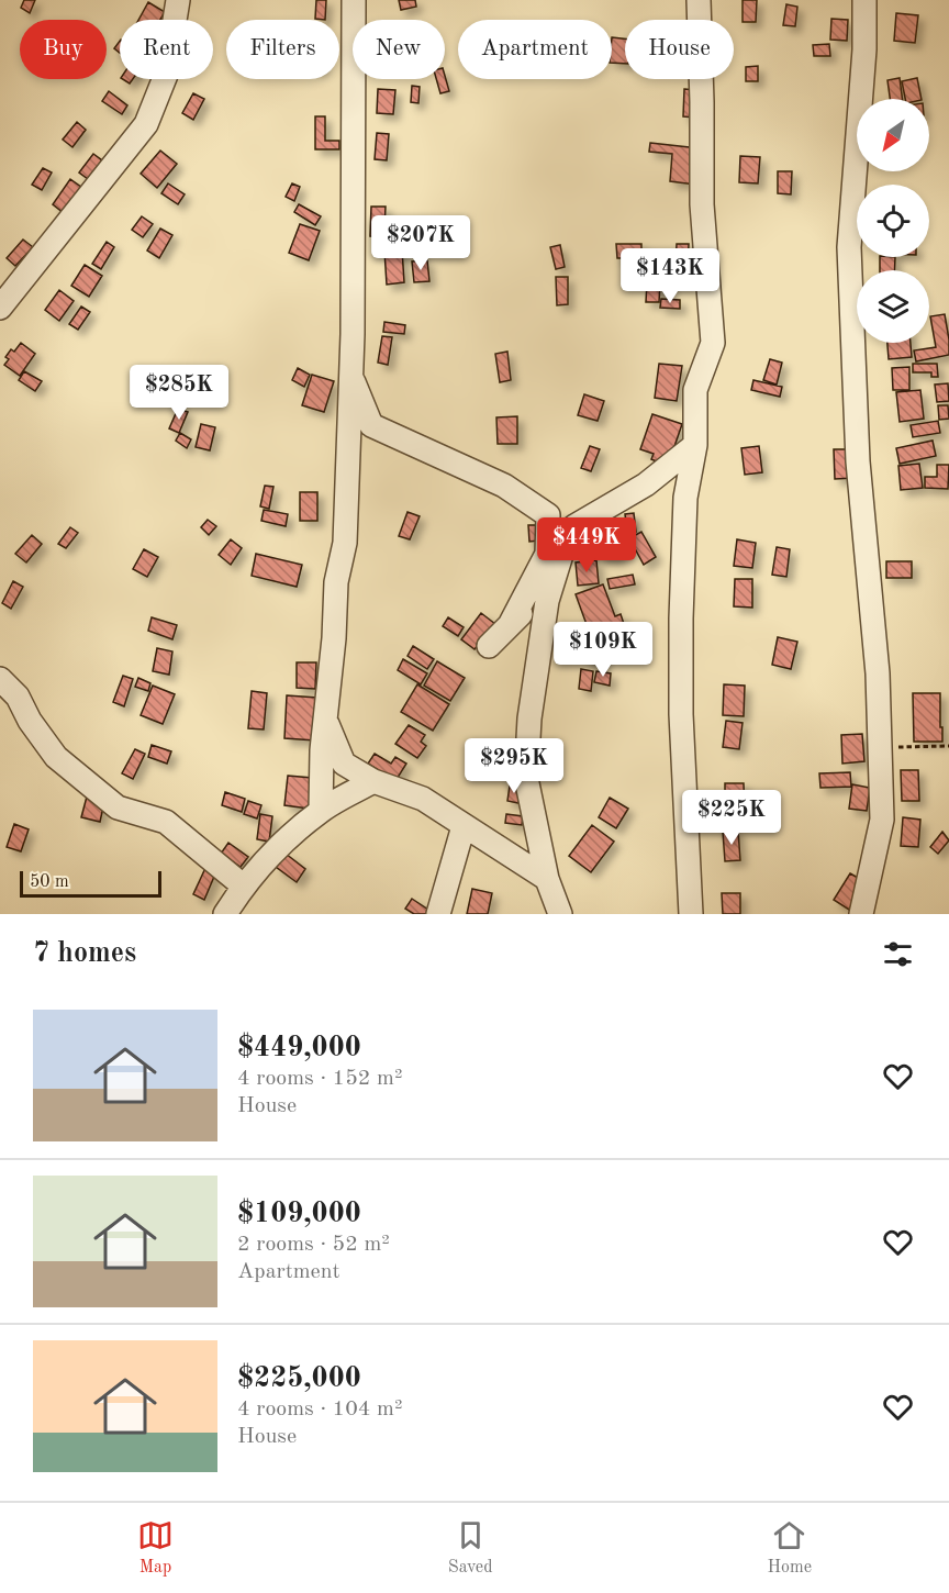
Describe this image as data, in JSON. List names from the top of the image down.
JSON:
{
  "scale_bar": "50 m",
  "north": "bottom left",
  "page": {
    "chip": [
      "Buy",
      "Rent",
      "Filters",
      "New",
      "Apartment",
      "House"
    ],
    "price": [
      "$207K",
      "$143K",
      "$285K",
      "$449K",
      "$109K",
      "$295K",
      "$225K"
    ],
    "scale": "50 m",
    "heading": "7 homes",
    "list": [
      {
        "name": "$449,000",
        "note": "4 rooms · 152 m² · House"
      },
      {
        "name": "$109,000",
        "note": "2 rooms · 52 m² · Apartment"
      },
      {
        "name": "$225,000",
        "note": "4 rooms · 104 m² · House"
      }
    ],
    "tabs": ["Map", "Saved", "Home"]
  }
}
